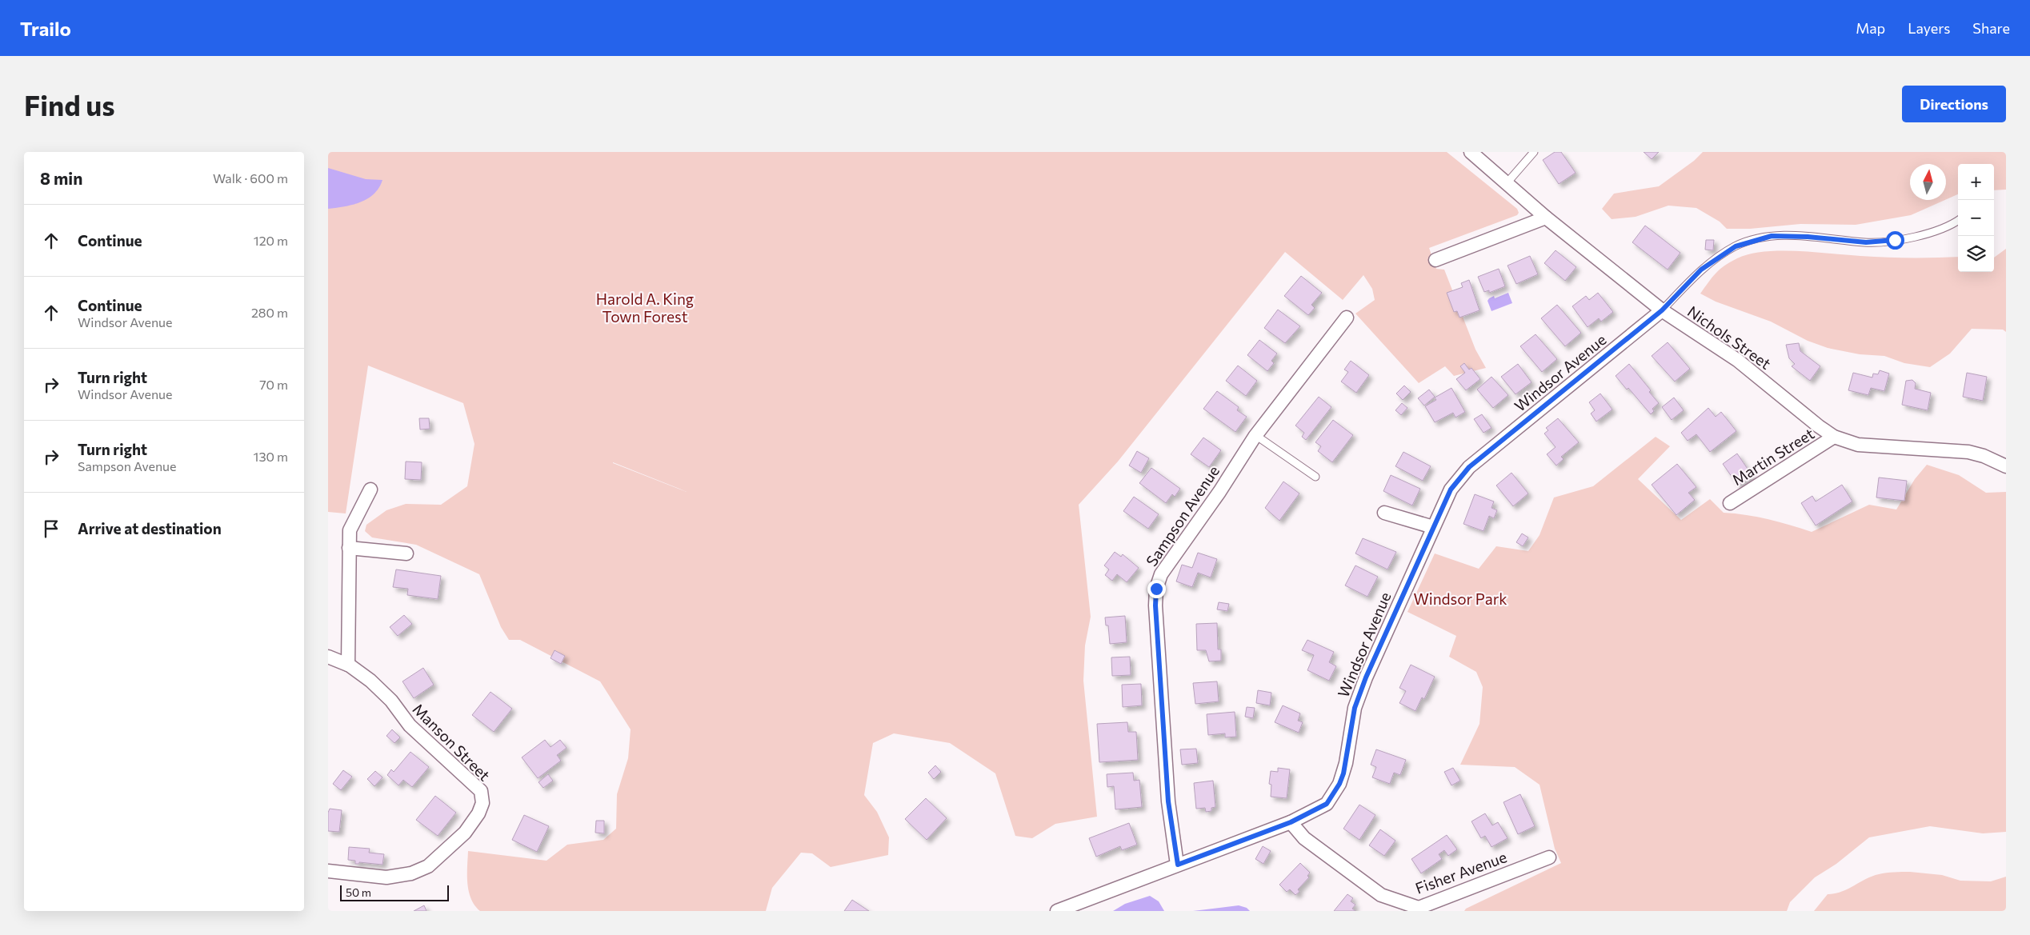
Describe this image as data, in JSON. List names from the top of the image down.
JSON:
{
  "streets": {
    "street": [
      "Nichols Street",
      "Windsor Avenue",
      "Martin Street",
      "Sampson Avenue",
      "Manson Street",
      "Fisher Avenue"
    ]
  },
  "crossings": [
    ["Nichols Street", "Windsor Avenue"],
    ["Nichols Street", "Martin Street"],
    ["Windsor Avenue", "Sampson Avenue"],
    ["Windsor Avenue", "Fisher Avenue"]
  ],
  "parks": ["Harold A. King Town Forest", "Windsor Park"],
  "scale_bar": "50 m",
  "north": "top",
  "page": {
    "header": "Trailo",
    "nav": ["Map", "Layers", "Share"],
    "buttons": "Directions",
    "title": "Find us",
    "heading": ["8 min", "Walk · 600 m"],
    "map_buttons": ["+", "−"],
    "list": [
      ["Continue", "120 m"],
      ["Continue", "Windsor Avenue", "280 m"],
      ["Turn right", "Windsor Avenue", "70 m"],
      ["Turn right", "Sampson Avenue", "130 m"],
      "Arrive at destination"
    ],
    "scale": "50 m"
  }
}
